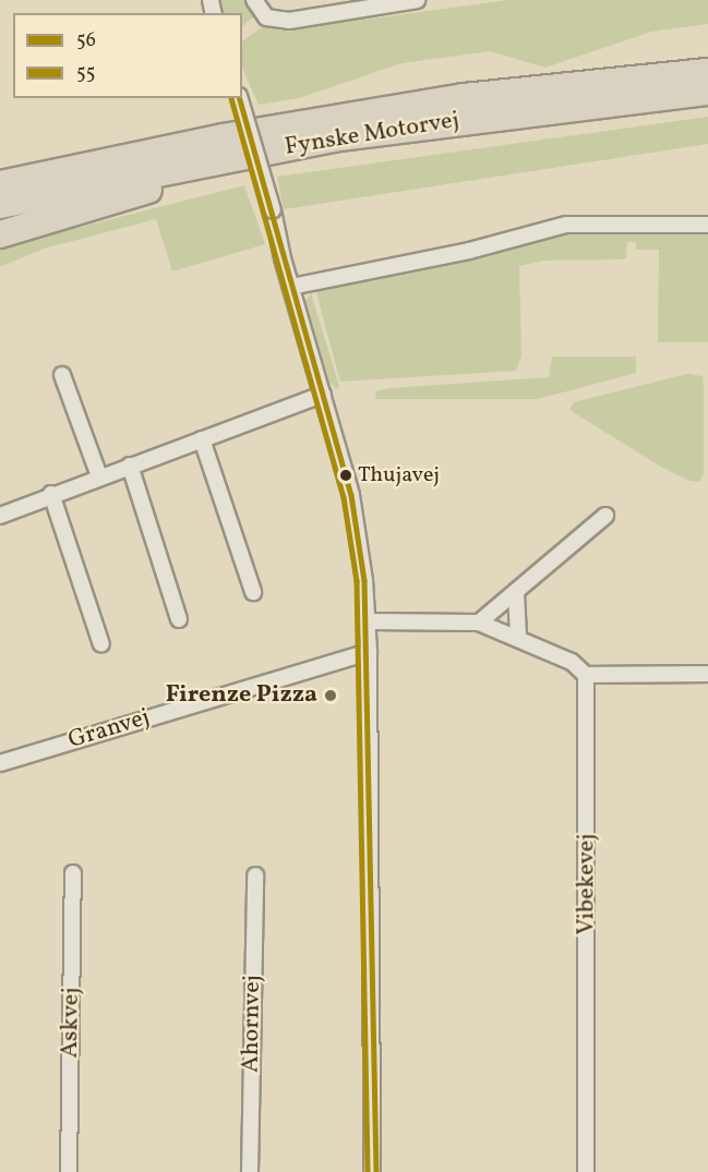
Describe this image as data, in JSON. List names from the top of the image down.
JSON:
{
  "streets": {
    "highway": ["Fynske Motorvej"],
    "street": [
      "Granvej",
      "Vibekevej",
      "Askvej",
      "Ahornvej"
    ]
  },
  "places": ["Thujavej", "Firenze Pizza"],
  "lines": ["transit line 56", "transit line 55"],
  "legend": ["56", "55"]
}
